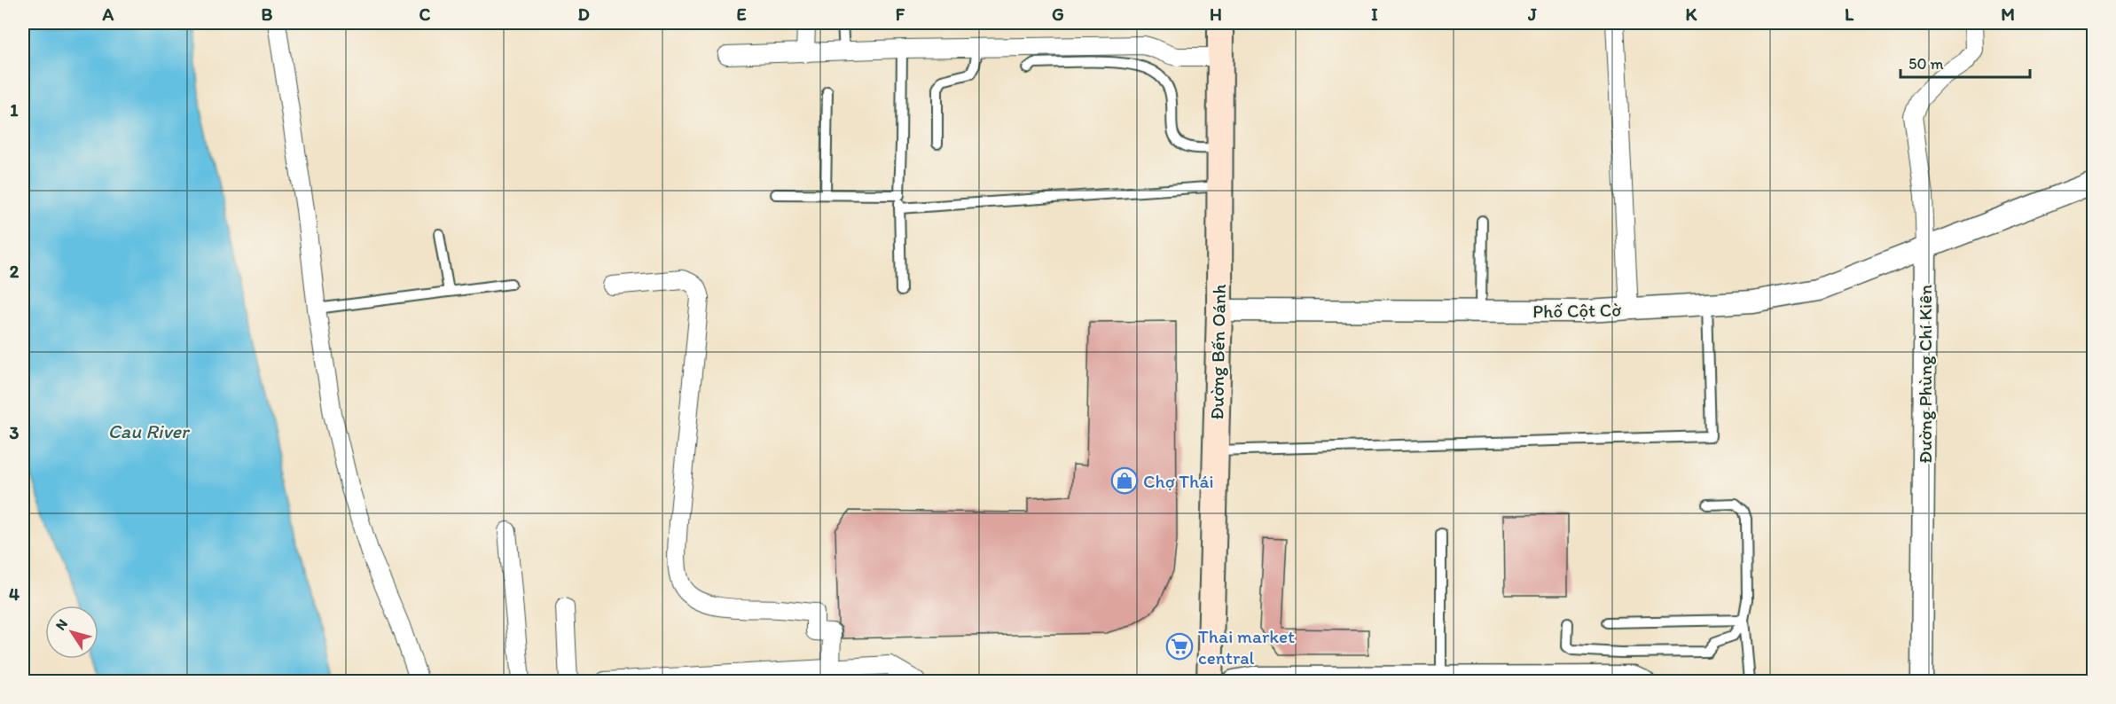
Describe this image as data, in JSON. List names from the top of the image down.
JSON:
{
  "streets": {
    "main road": ["Đường Bến Oánh"],
    "street": ["Phố Cột Cờ", "Đường Phùng Chí Kiên"]
  },
  "crossings": [
    ["Phố Cột Cờ", "Đường Bến Oánh"],
    ["Phố Cột Cờ", "Đường Phùng Chí Kiên"]
  ],
  "water": ["Cau River"],
  "places": {
    "shop": ["Chợ Thái"],
    "supermarket": ["Thai market central"]
  },
  "scale_bar": "50 m",
  "north": "top left",
  "grid": {
    "columns": [
      "A",
      "B",
      "C",
      "D",
      "E",
      "F",
      "G",
      "H",
      "I",
      "J",
      "K",
      "L",
      "M"
    ],
    "rows": [
      "1",
      "2",
      "3",
      "4"
    ]
  }
}
